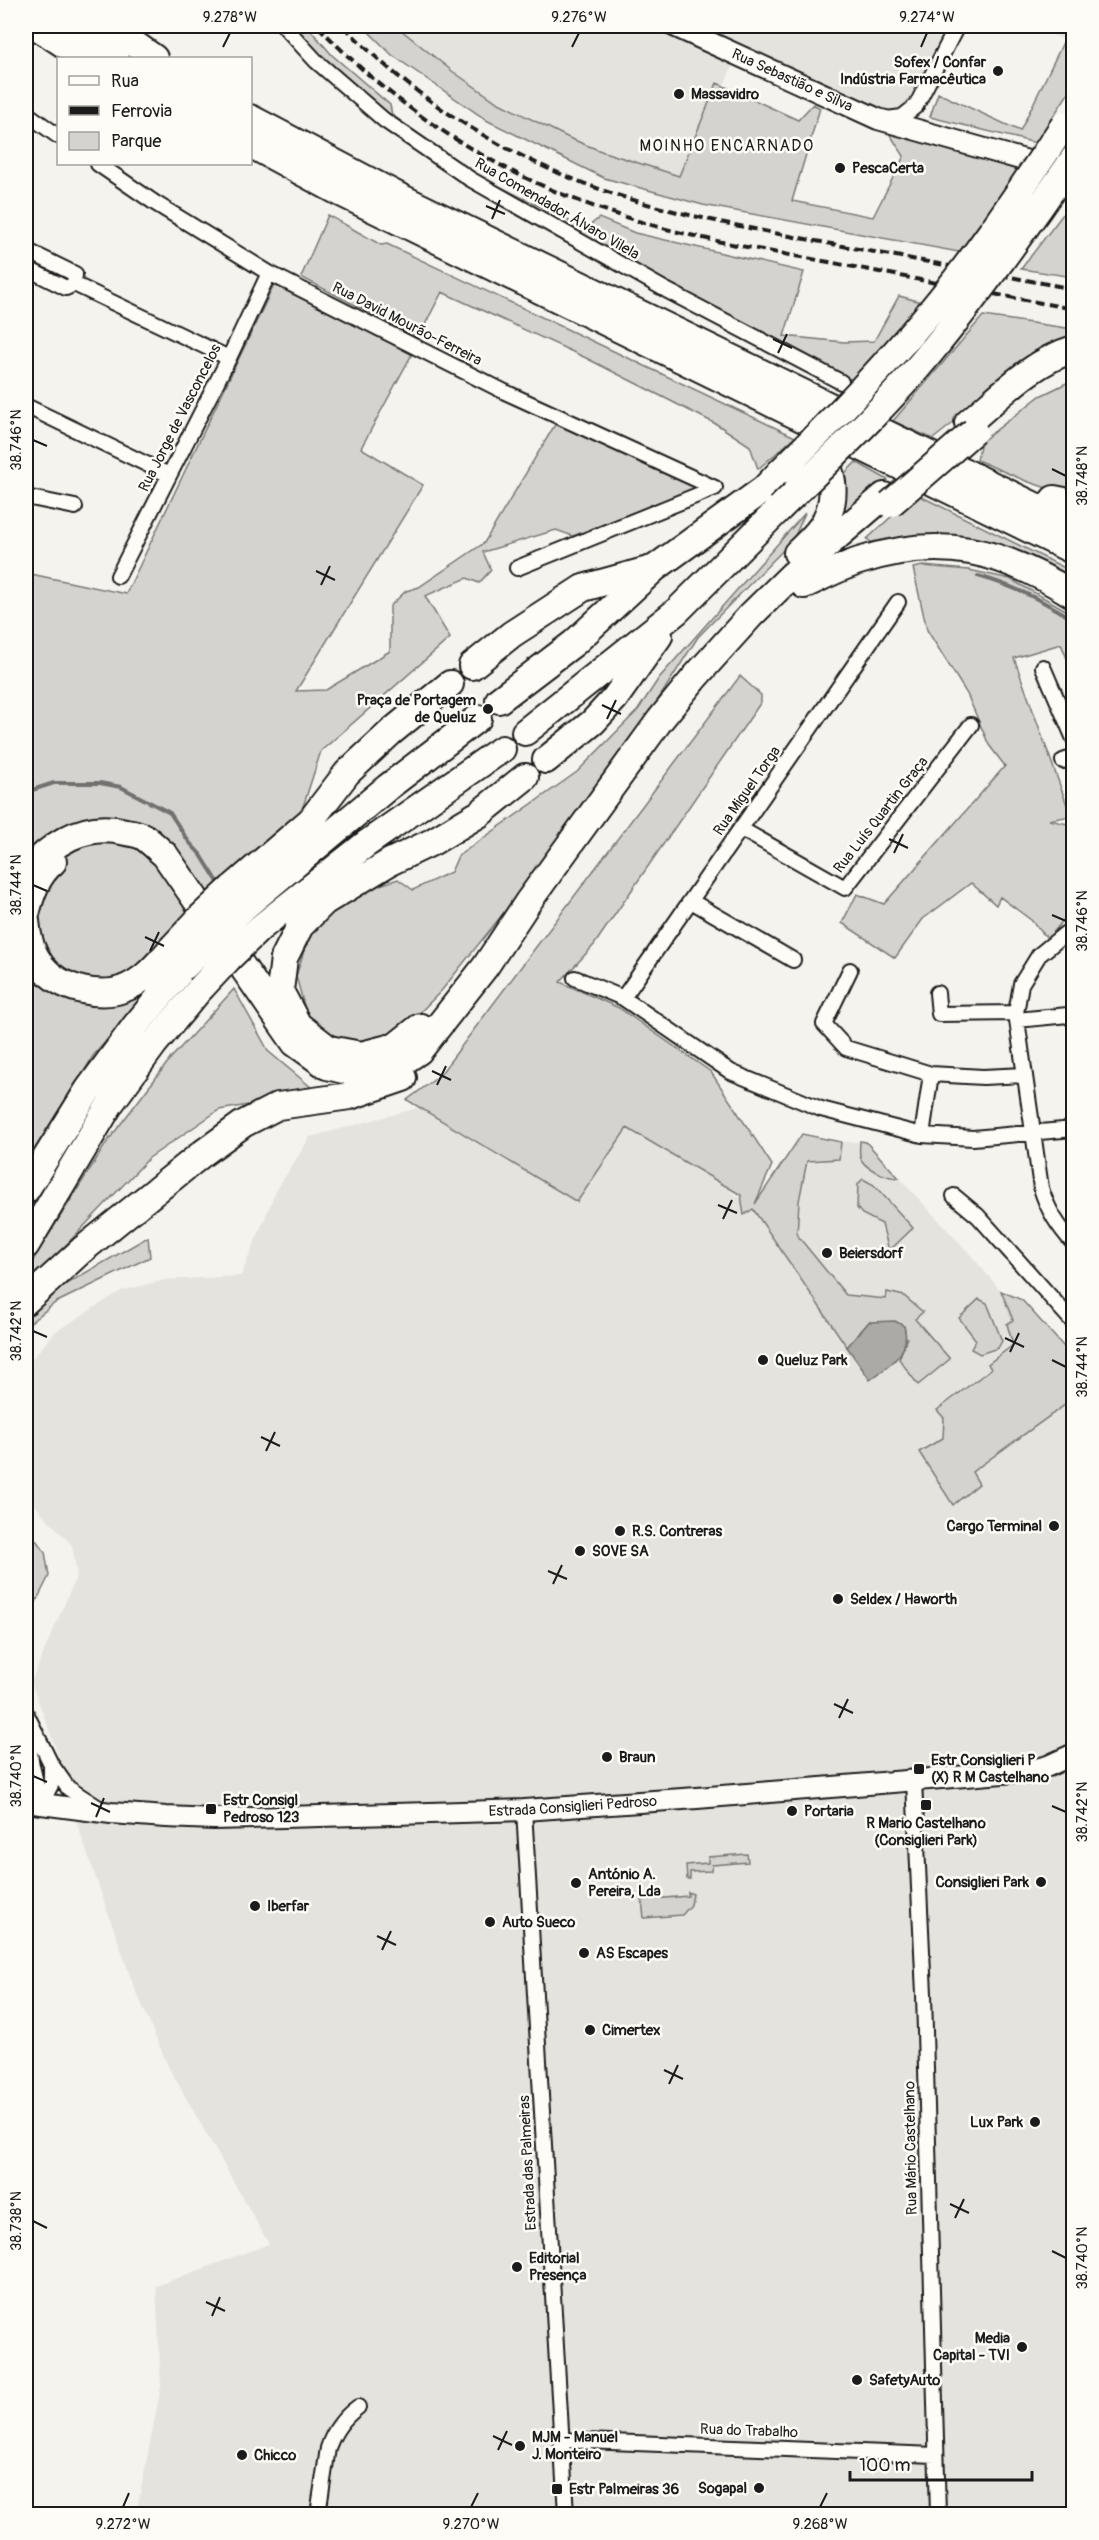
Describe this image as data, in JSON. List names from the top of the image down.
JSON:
{
  "streets": {
    "main road": ["Rua Sebastião e Silva", "Estrada Consiglieri Pedroso"],
    "street": [
      "Rua Comendador Álvaro Vilela",
      "Rua David Mourão-Ferreira",
      "Rua Jorge de Vasconcelos",
      "Rua Miguel Torga",
      "Rua Luís Quartin Graça",
      "Rua Mário Castelhano",
      "Estrada das Palmeiras",
      "Rua do Trabalho"
    ]
  },
  "crossings": [
    ["Rua David Mourão-Ferreira", "Rua Jorge de Vasconcelos"],
    ["Rua Miguel Torga", "Rua Luís Quartin Graça"],
    ["Estrada Consiglieri Pedroso", "Rua Mário Castelhano"],
    ["Estrada Consiglieri Pedroso", "Estrada das Palmeiras"],
    ["Rua Mário Castelhano", "Rua do Trabalho"],
    ["Estrada das Palmeiras", "Rua do Trabalho"]
  ],
  "districts": ["MOINHO ENCARNADO"],
  "places": {
    "other": [
      "Sofex / Confar Indústria Farmacêutica",
      "Massavidro",
      "PescaCerta",
      "Praça de Portagem de Queluz",
      "Beiersdorf",
      "Queluz Park",
      "Cargo Terminal",
      "R.S. Contreras",
      "SOVE SA",
      "Seldex / Haworth",
      "Braun",
      "Portaria",
      "Consiglieri Park",
      "António A. Pereira, Lda",
      "Iberfar",
      "Auto Sueco",
      "AS Escapes",
      "Cimertex",
      "Lux Park",
      "Editorial Presença",
      "Media Capital - TVI",
      "SafetyAuto",
      "MJM - Manuel J. Monteiro",
      "Chicco",
      "Sogapal"
    ],
    "transit": [
      "Estr Consiglieri P (X) R M Castelhano",
      "R Mario Castelhano (Consiglieri Park)",
      "Estr Consigl Pedroso 123",
      "Estr Palmeiras 36"
    ]
  },
  "legend": ["Rua", "Ferrovia", "Parque"],
  "scale_bar": "100 m",
  "coordinates": [
    "9.278°W",
    "9.276°W",
    "9.274°W",
    "38.746°N",
    "38.748°N",
    "38.744°N",
    "38.742°N",
    "38.740°N",
    "38.738°N",
    "9.272°W",
    "9.270°W",
    "9.268°W"
  ]
}
